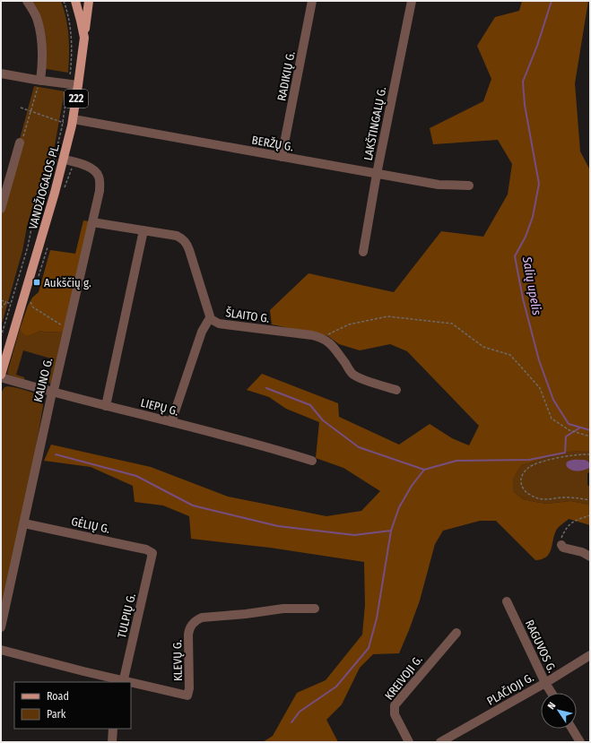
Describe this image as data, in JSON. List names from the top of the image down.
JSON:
{
  "streets": {
    "main road": ["222", "VANDŽIOGALOS PL."],
    "street": [
      "RADIKIŲ G.",
      "LAKŠTINGALŲ G.",
      "BERŽŲ G.",
      "ŠLAITO G.",
      "KAUNO G.",
      "LIEPŲ G.",
      "GĖLIŲ G.",
      "TULPIŲ G.",
      "RAGUVOS G.",
      "KLEVŲ G.",
      "KREIVOJI G.",
      "PLAČIOJI G."
    ]
  },
  "crossings": [
    ["RADIKIŲ G.", "BERŽŲ G."],
    ["LAKŠTINGALŲ G.", "BERŽŲ G."],
    ["BERŽŲ G.", "VANDŽIOGALOS PL."],
    ["VANDŽIOGALOS PL.", "KAUNO G."],
    ["ŠLAITO G.", "KAUNO G."],
    ["KAUNO G.", "LIEPŲ G."],
    ["KAUNO G.", "GĖLIŲ G."],
    ["GĖLIŲ G.", "TULPIŲ G."],
    ["TULPIŲ G.", "KLEVŲ G."],
    ["RAGUVOS G.", "PLAČIOJI G."]
  ],
  "water": ["Salių upelis"],
  "places": {
    "transit": ["Aukščių g."]
  },
  "legend": ["Road", "Park"],
  "north": "top left"
}
